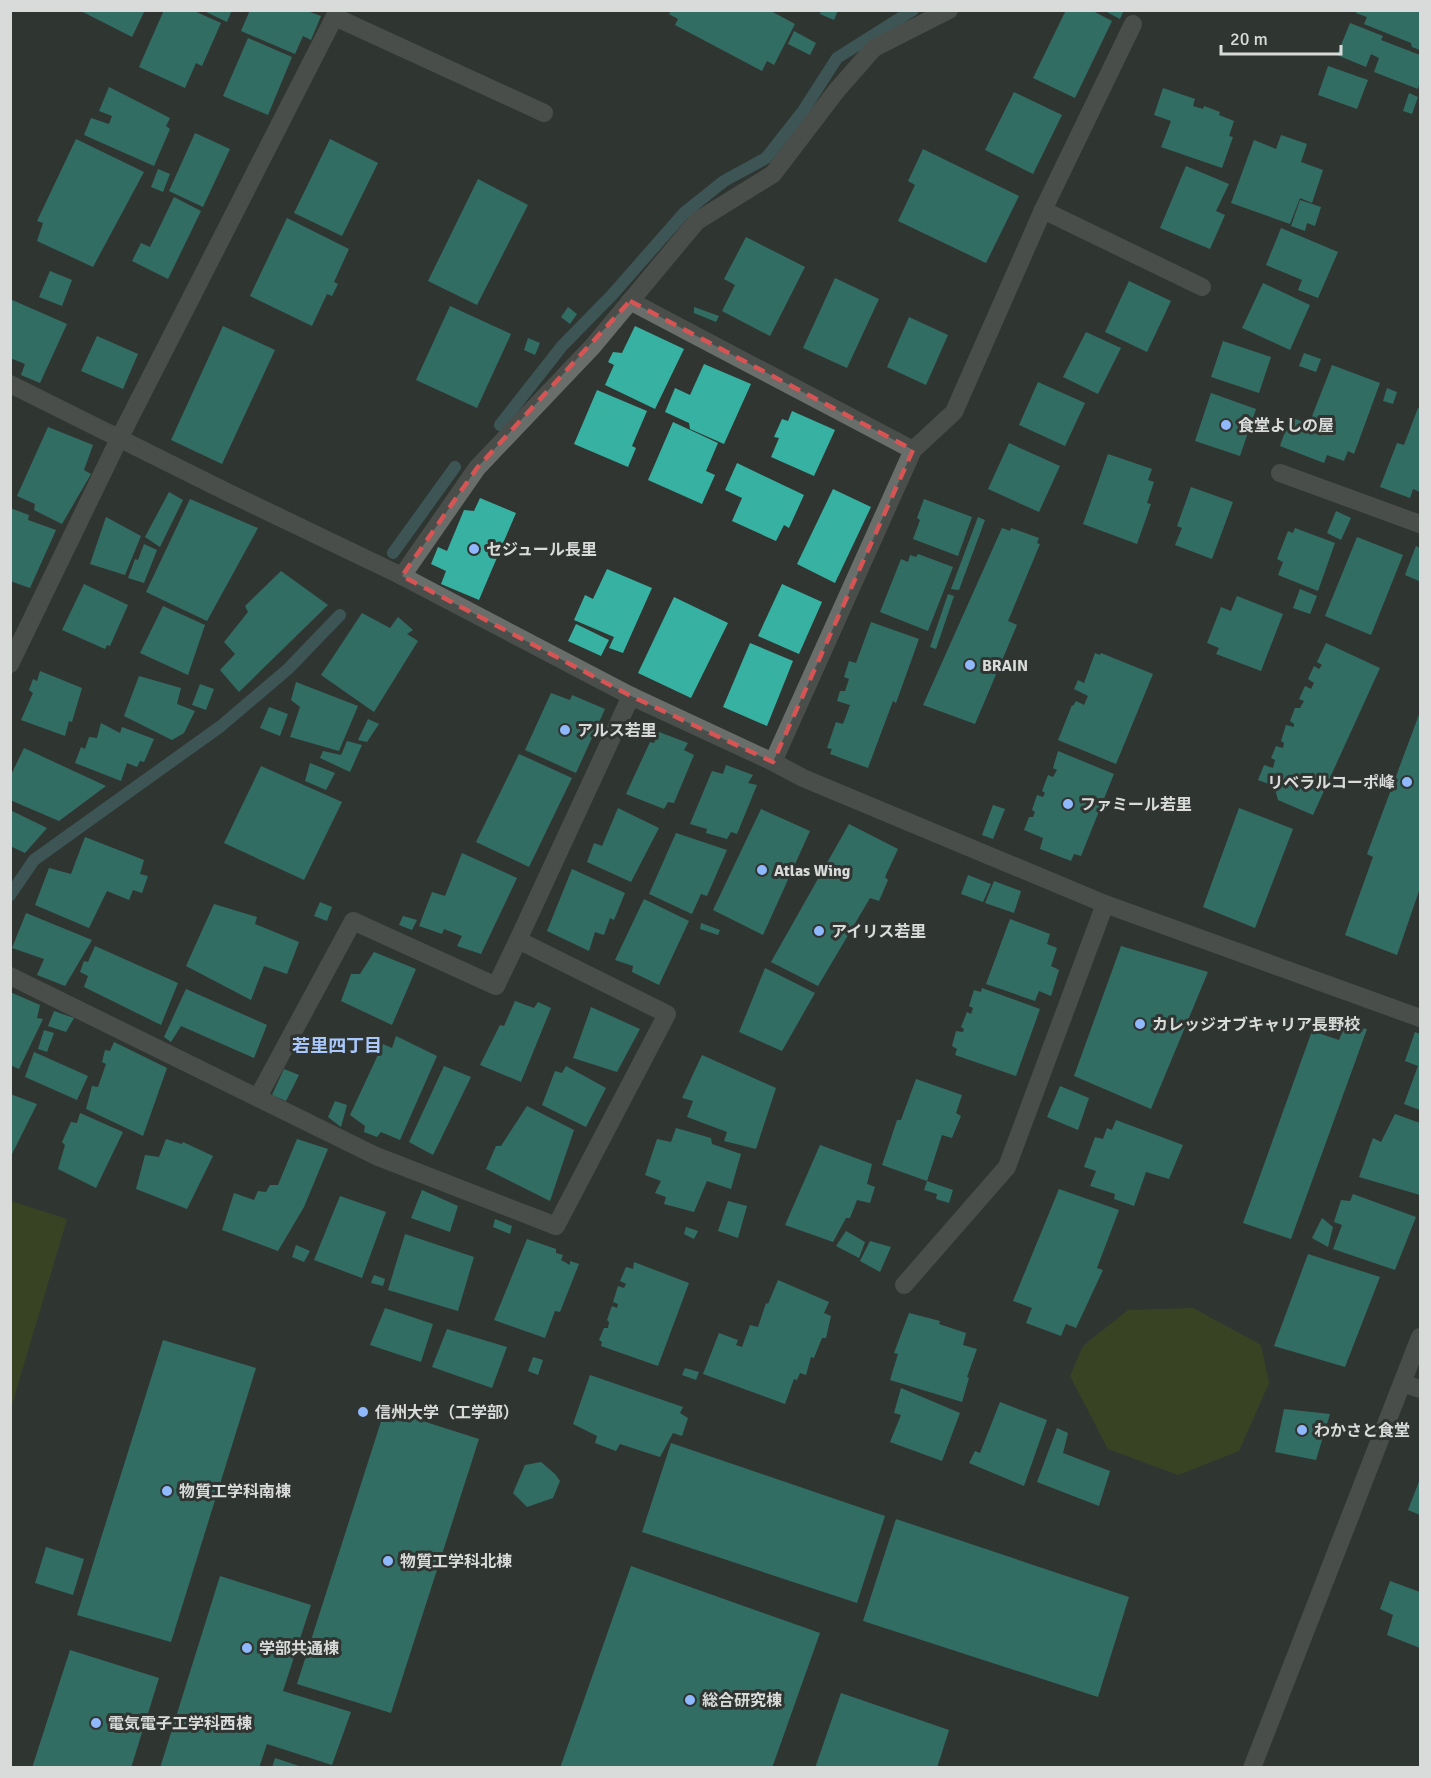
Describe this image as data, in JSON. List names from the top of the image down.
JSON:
{
  "districts": ["若里四丁目"],
  "places": [
    "食堂よしの屋",
    "セジュール長里",
    "BRAIN",
    "アルス若里",
    "リベラルコーポ峰",
    "ファミール若里",
    "Atlas Wing",
    "アイリス若里",
    "カレッジオブキャリア長野校",
    "信州大学（工学部）",
    "わかさと食堂",
    "物質工学科南棟",
    "物質工学科北棟",
    "学部共通棟",
    "総合研究棟",
    "電気電子工学科西棟"
  ],
  "scale_bar": "20 m"
}
